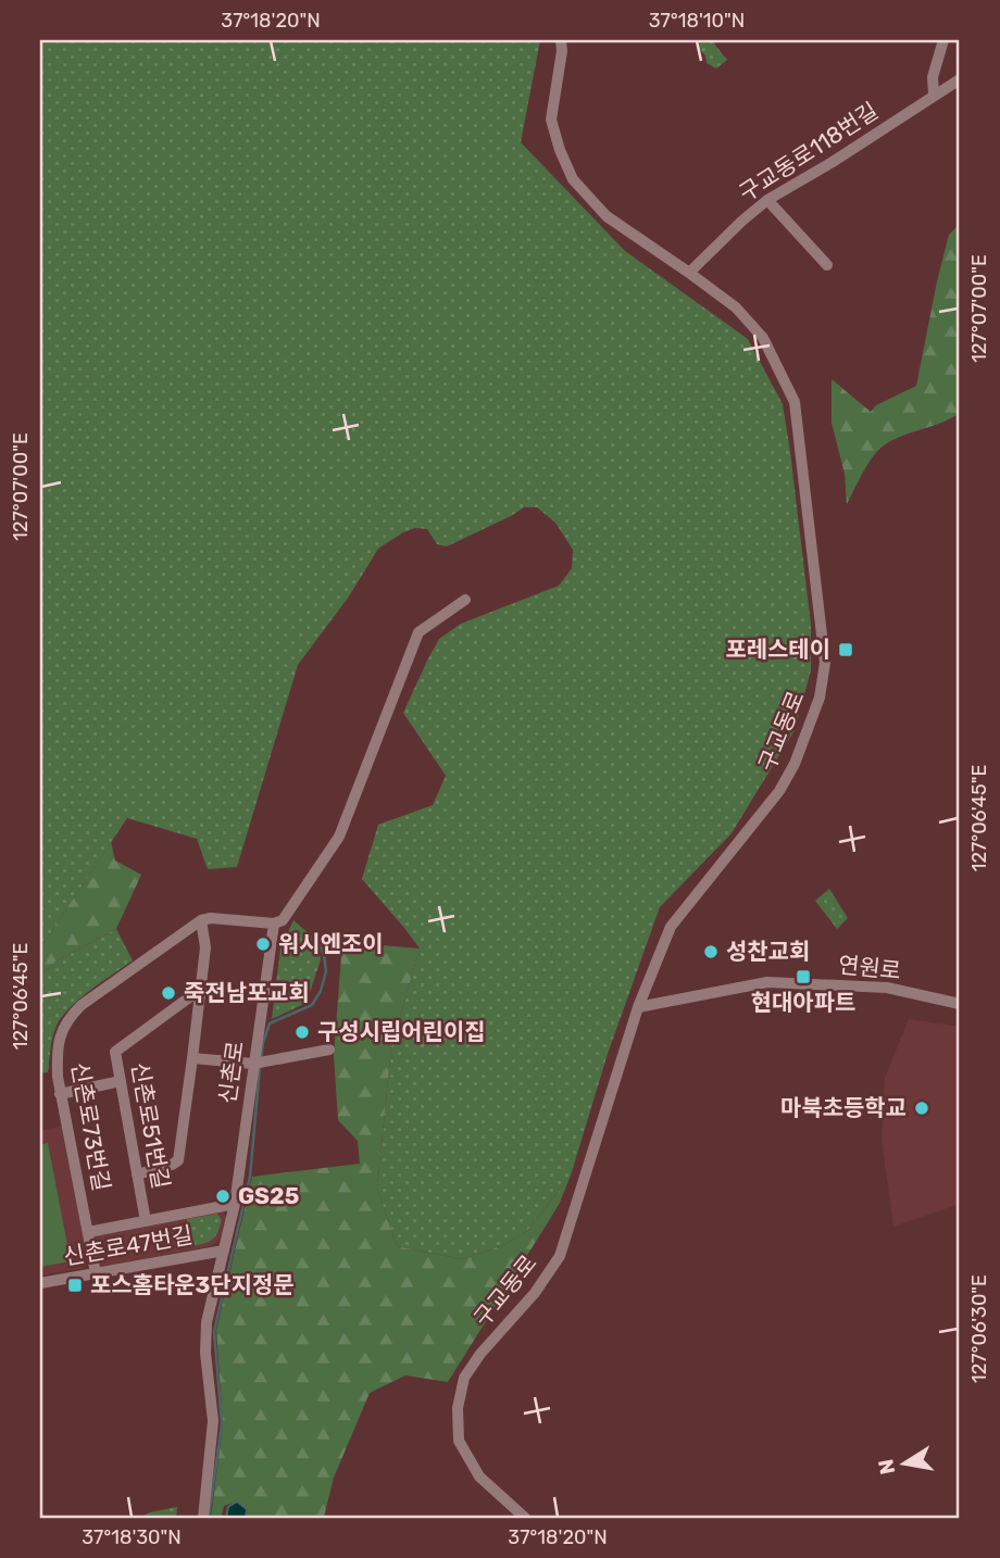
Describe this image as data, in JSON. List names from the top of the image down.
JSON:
{
  "streets": {
    "street": [
      "구교동로118번길",
      "구교동로",
      "연원로",
      "신촌로",
      "신촌로51번길",
      "신촌로73번길",
      "신촌로47번길"
    ]
  },
  "crossings": [
    ["구교동로118번길", "구교동로"],
    ["구교동로", "연원로"],
    ["신촌로", "신촌로51번길"],
    ["신촌로", "신촌로47번길"],
    ["신촌로51번길", "신촌로73번길"],
    ["신촌로73번길", "신촌로47번길"]
  ],
  "places": {
    "transit": ["포레스테이", "현대아파트", "포스홈타운3단지정문"],
    "other": [
      "워시엔조이",
      "성찬교회",
      "죽전남포교회",
      "구성시립어린이집",
      "마북초등학교",
      "GS25"
    ]
  },
  "north": "left",
  "coordinates": [
    "37°18'20\"N",
    "37°18'10\"N",
    "127°07'00\"E",
    "127°06'45\"E",
    "127°06'30\"E",
    "37°18'30\"N"
  ]
}
